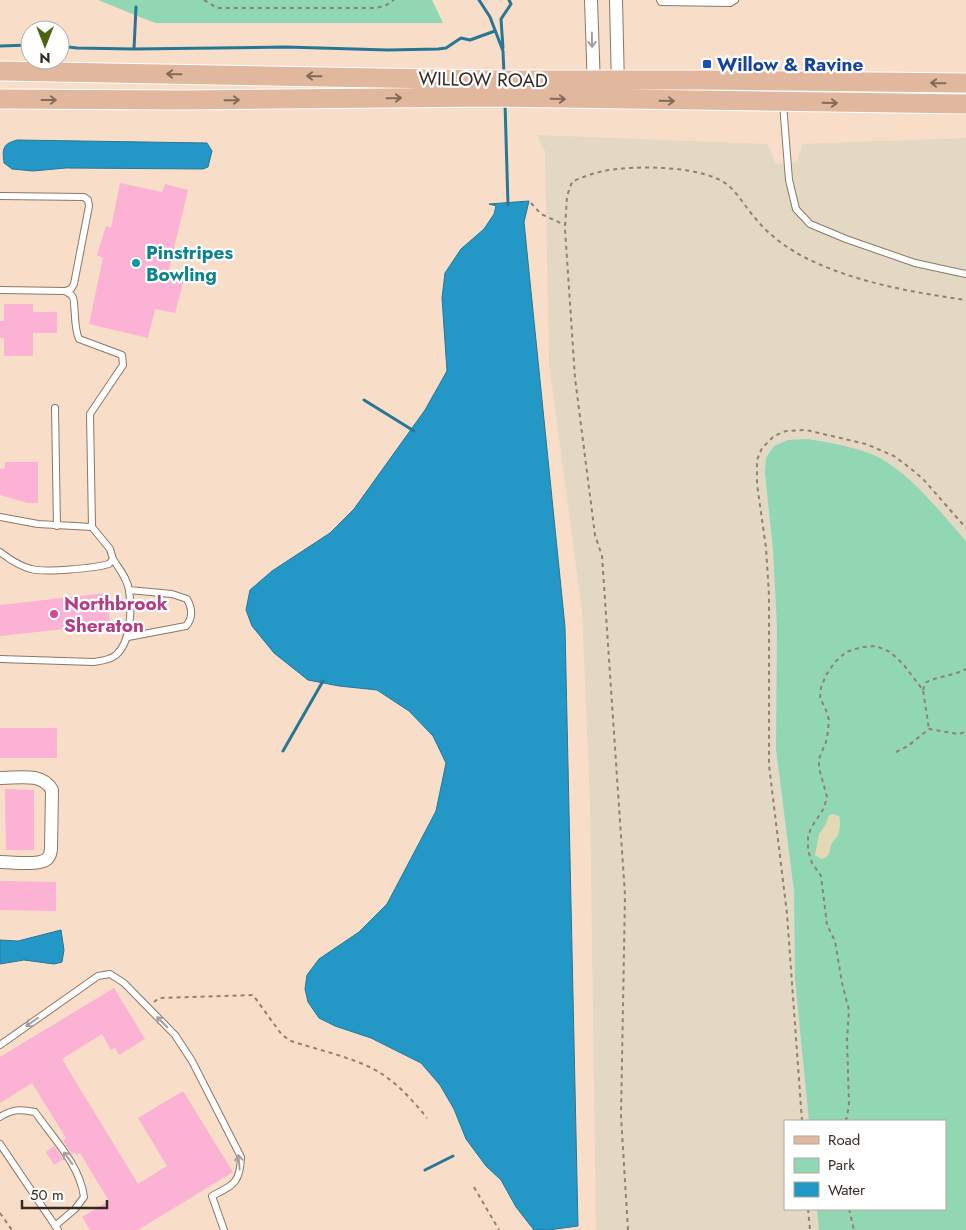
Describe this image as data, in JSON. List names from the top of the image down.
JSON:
{
  "streets": {
    "main road": ["WILLOW ROAD"]
  },
  "places": {
    "transit": ["Willow & Ravine"],
    "other": ["Pinstripes Bowling", "Northbrook Sheraton"]
  },
  "legend": ["Road", "Park", "Water"],
  "scale_bar": "50 m",
  "north": "bottom"
}
